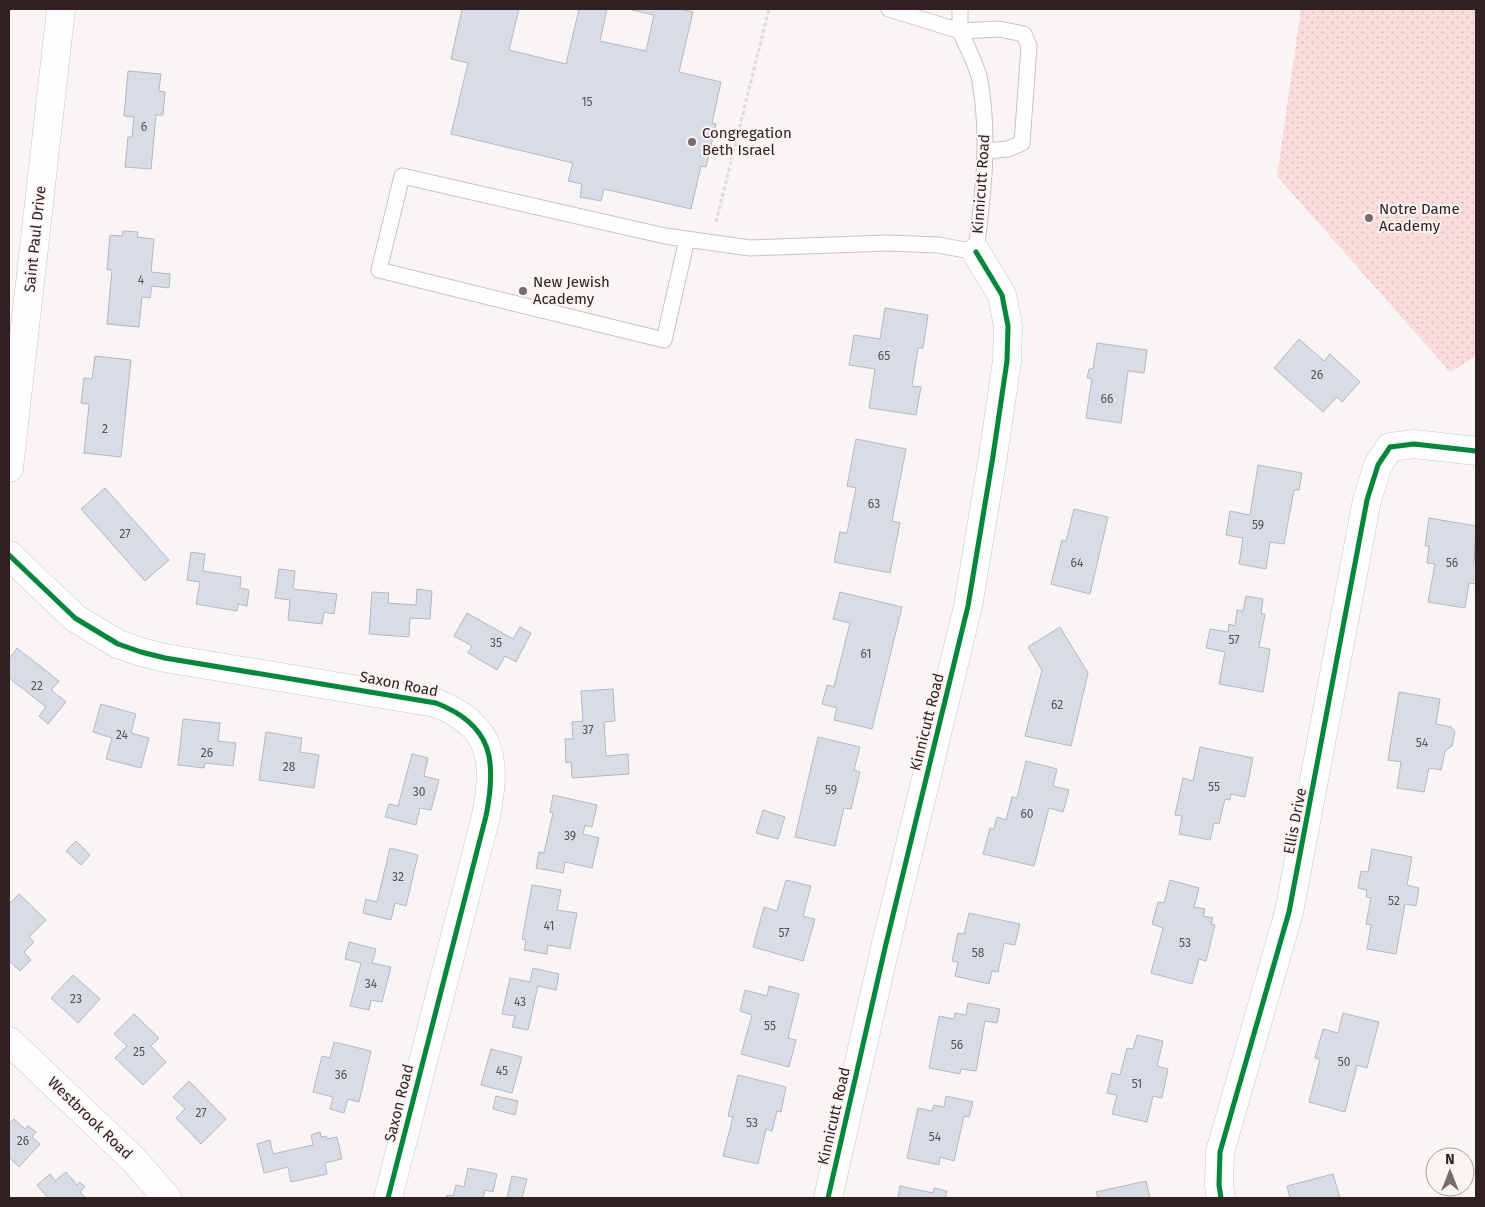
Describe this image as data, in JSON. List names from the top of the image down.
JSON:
{
  "streets": {
    "street": [
      "Kinnicutt Road",
      "Saint Paul Drive",
      "Saxon Road",
      "Ellis Drive",
      "Westbrook Road"
    ]
  },
  "places": ["Congregation Beth Israel", "Notre Dame Academy", "New Jewish Academy"],
  "house_numbers": [
    "15",
    "6",
    "4",
    "65",
    "26",
    "66",
    "2",
    "63",
    "59",
    "27",
    "64",
    "56",
    "57",
    "35",
    "61",
    "22",
    "62",
    "37",
    "24",
    "54",
    "26",
    "28",
    "55",
    "59",
    "30",
    "60",
    "39",
    "32",
    "52",
    "41",
    "57",
    "53",
    "58",
    "34",
    "23",
    "43",
    "55",
    "56",
    "25",
    "50",
    "45",
    "36",
    "51",
    "27",
    "53",
    "54",
    "26"
  ],
  "north": "top"
}
